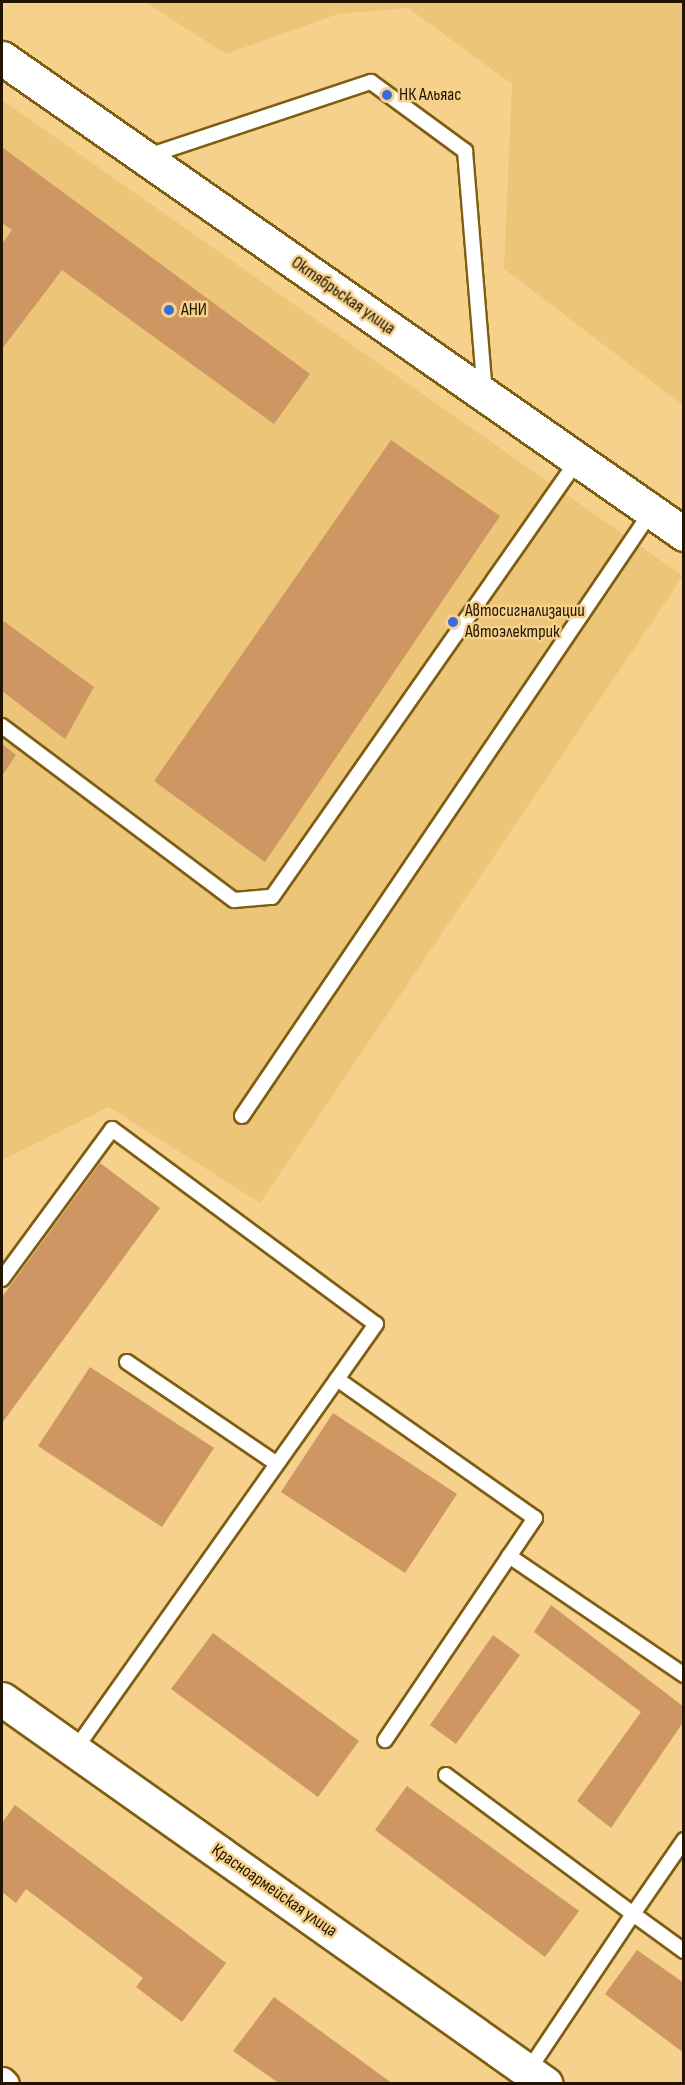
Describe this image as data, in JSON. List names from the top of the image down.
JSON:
{
  "streets": {
    "main road": ["Октябрьская улица", "Красноармейская улица"]
  },
  "places": ["НК Альяас", "АНИ", "Автосигнализации Автоэлектрик"]
}
